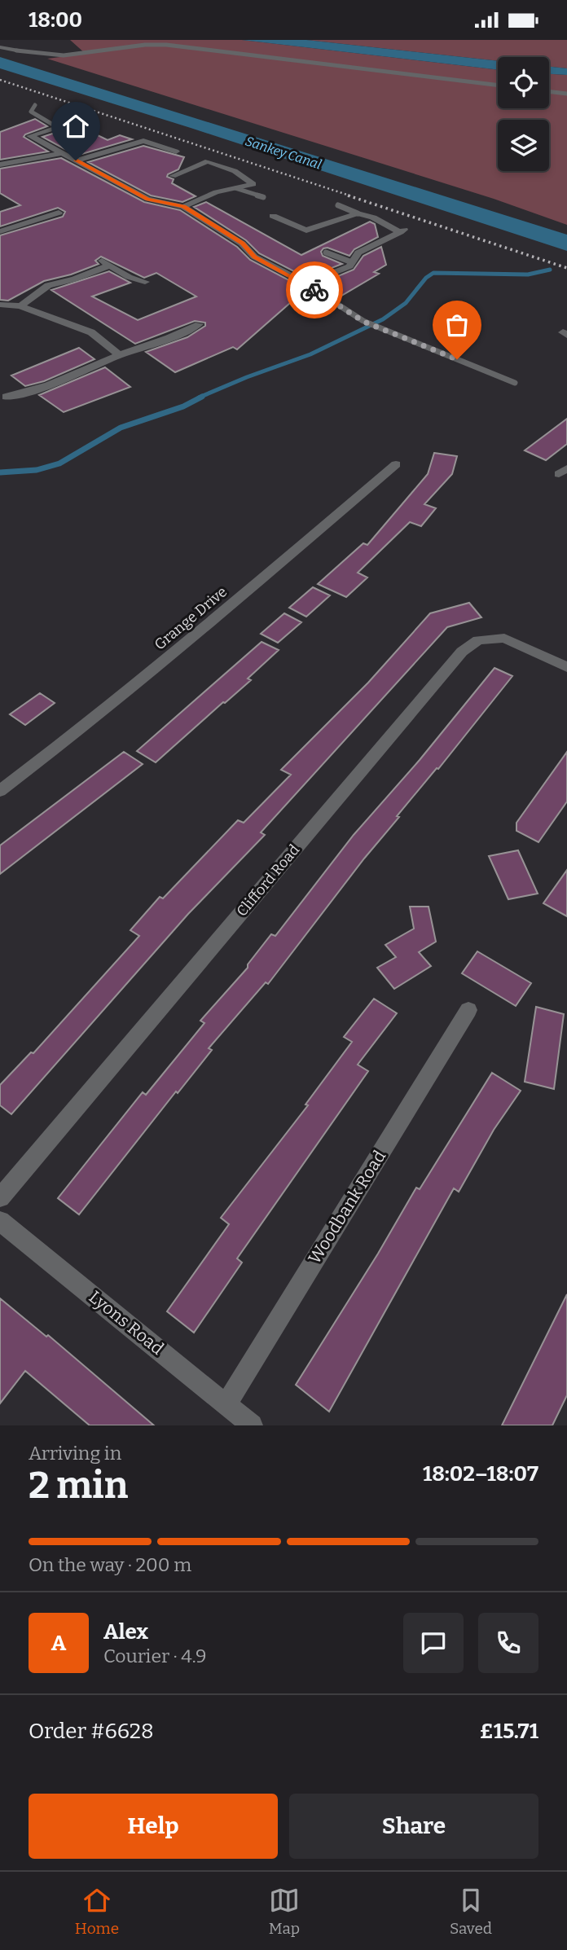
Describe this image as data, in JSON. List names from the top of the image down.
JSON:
{
  "streets": {
    "street": [
      "Grange Drive",
      "Clifford Road",
      "Woodbank Road",
      "Lyons Road"
    ]
  },
  "crossings": [
    ["Woodbank Road", "Lyons Road"]
  ],
  "water": ["Sankey Canal"],
  "page": {
    "status": "18:00",
    "heading": ["2 min", "Arriving in", "18:02–18:07"],
    "panel": [
      "Alex",
      "Courier · 4.9",
      "Order #6628",
      "£15.71"
    ],
    "bar": "On the way · 200 m",
    "round": "A",
    "buttons": ["Help", "Share"],
    "tabs": ["Home", "Map", "Saved"]
  }
}
